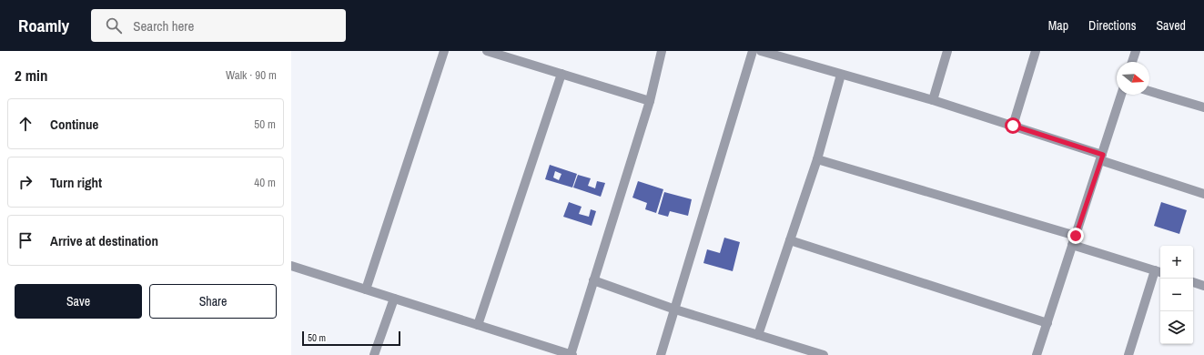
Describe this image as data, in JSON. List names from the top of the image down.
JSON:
{
  "scale_bar": "50 m",
  "north": "right",
  "page": {
    "header": "Roamly",
    "search": "Search here",
    "nav": ["Map", "Directions", "Saved"],
    "heading": ["2 min", "Walk · 90 m"],
    "list": [
      ["Continue", "50 m"],
      ["Turn right", "40 m"],
      "Arrive at destination"
    ],
    "map_buttons": ["+", "−"],
    "buttons": ["Save", "Share"],
    "scale": "50 m"
  }
}
